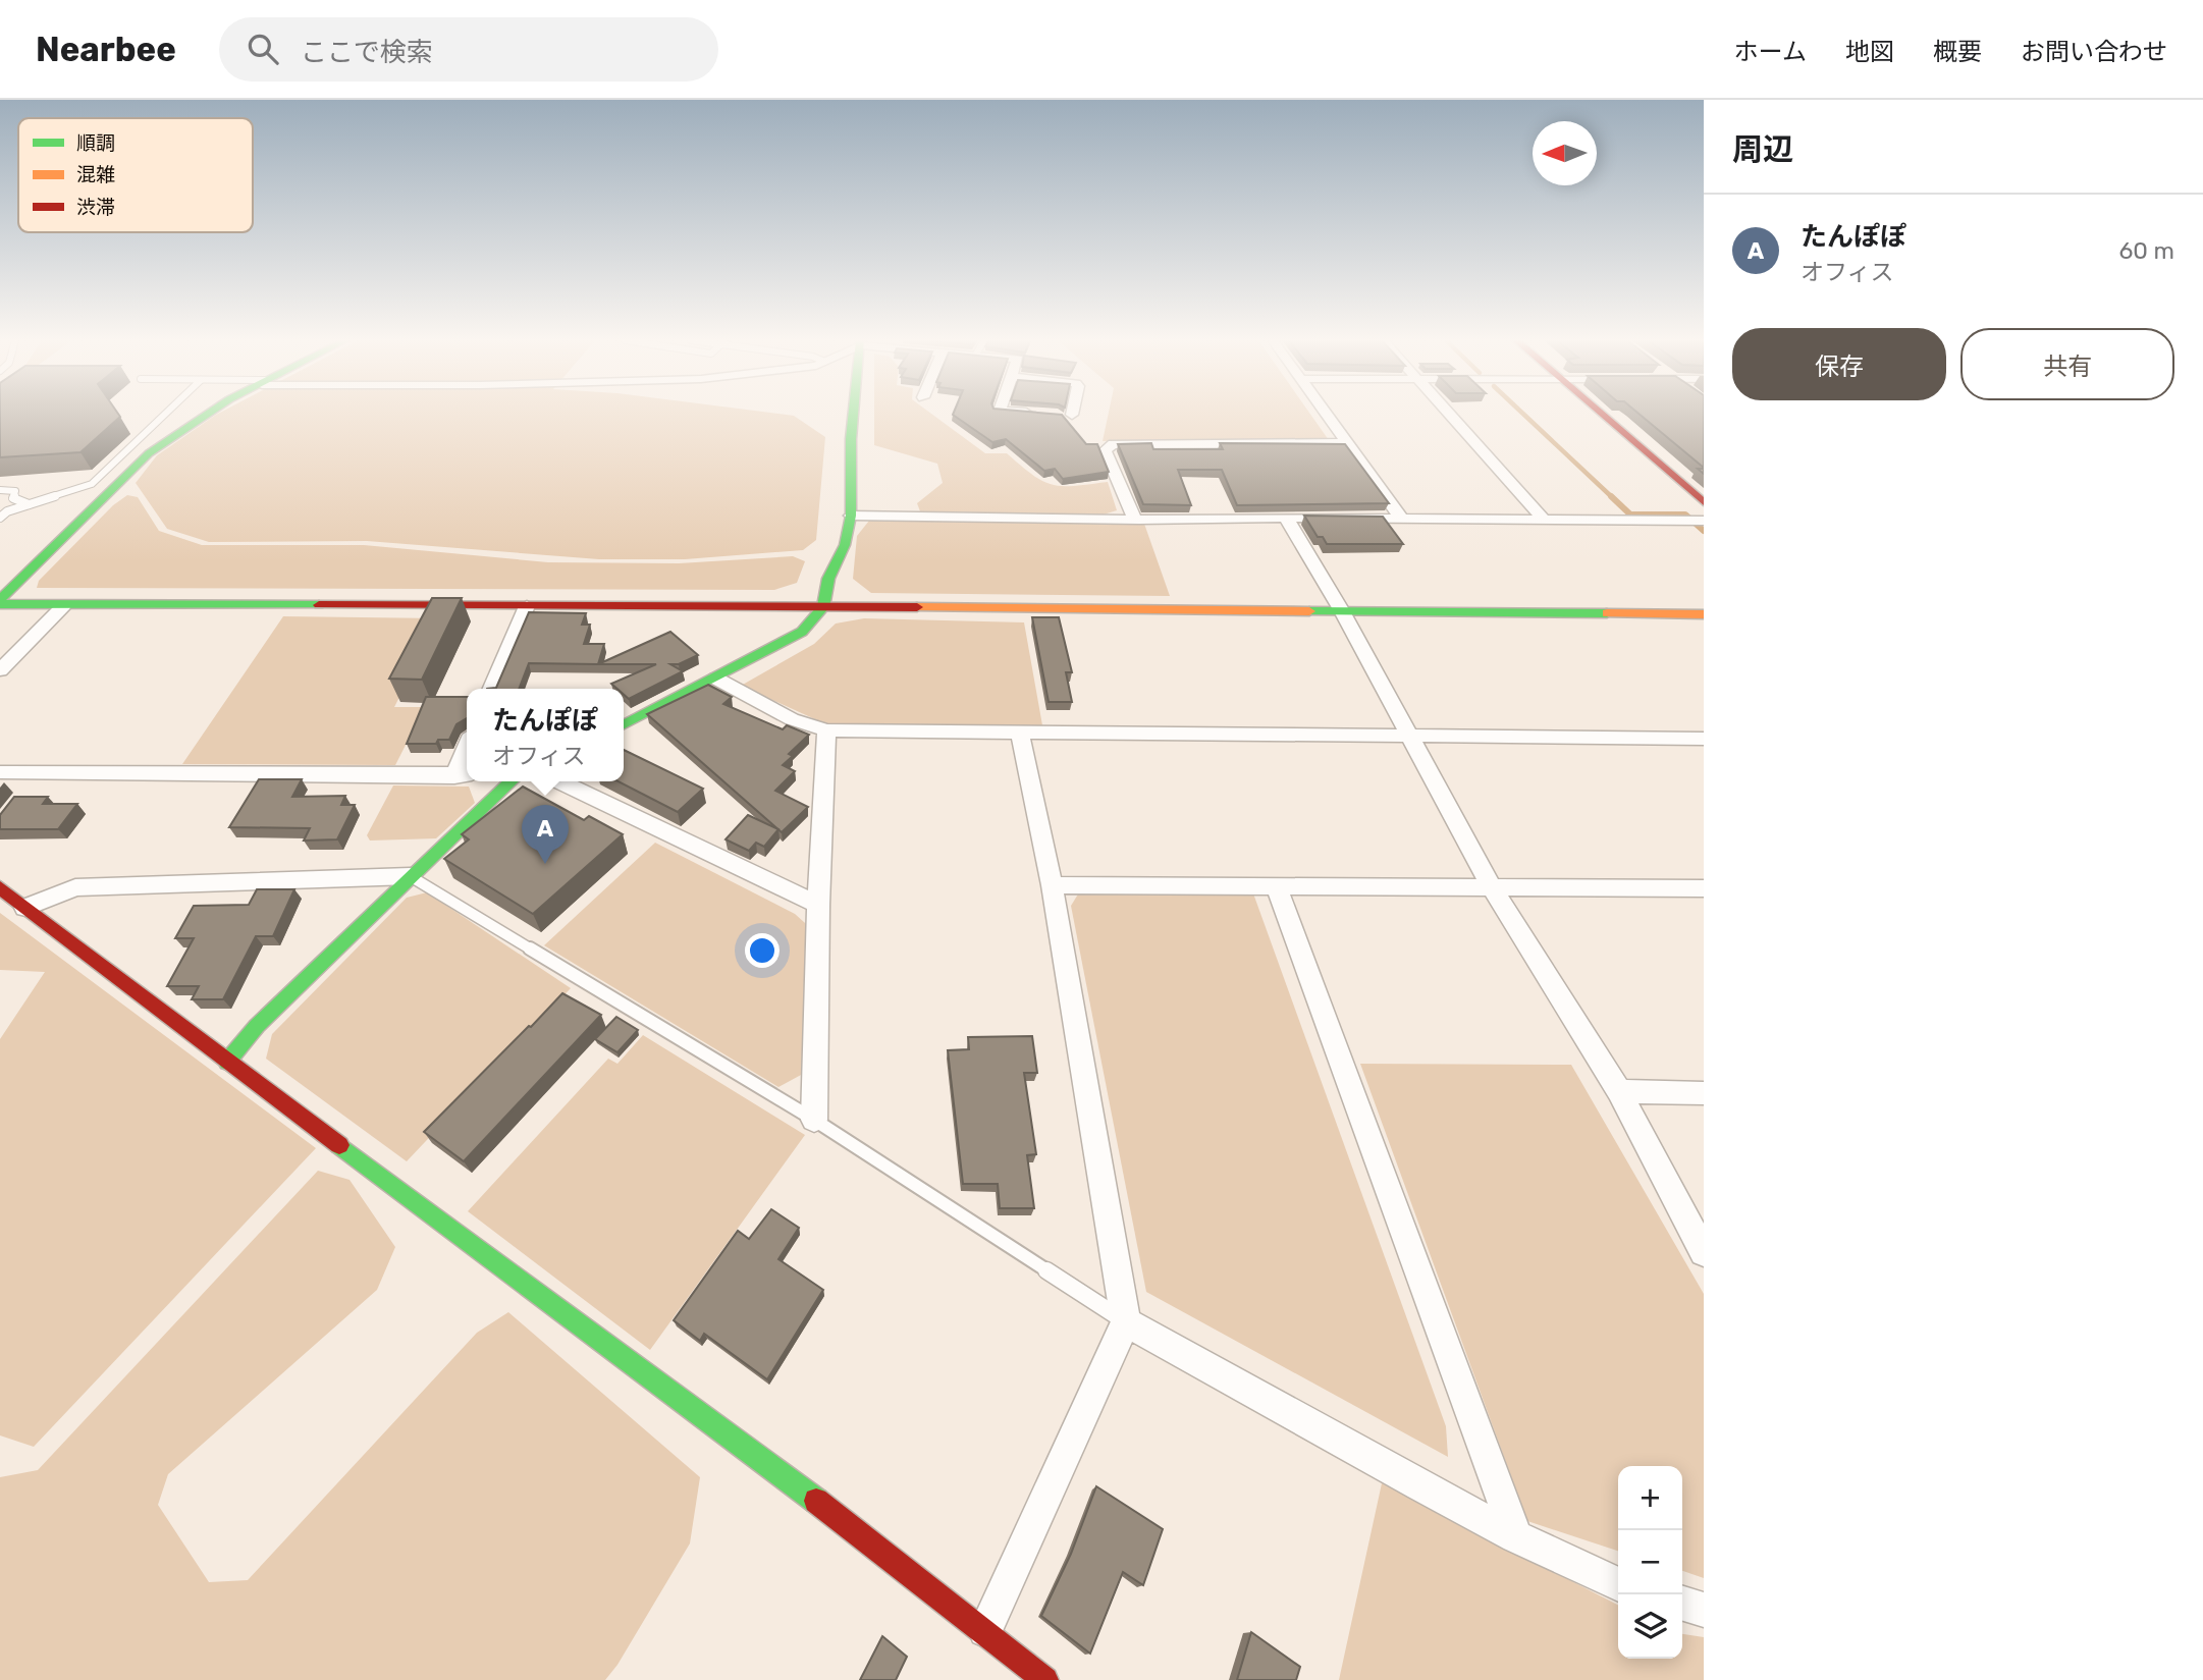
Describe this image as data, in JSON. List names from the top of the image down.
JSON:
{
  "legend": ["順調", "混雑", "渋滞"],
  "north": "left",
  "page": {
    "header": "Nearbee",
    "search": "ここで検索",
    "nav": [
      "ホーム",
      "地図",
      "概要",
      "お問い合わせ"
    ],
    "heading": "周辺",
    "list": [
      {
        "mark": "A",
        "name": "たんぽぽ",
        "note": "オフィス",
        "value": "60 m"
      }
    ],
    "buttons": ["保存", "共有"],
    "popup": ["たんぽぽ", "オフィス"],
    "pins": "A",
    "map_buttons": ["+", "−"]
  }
}
